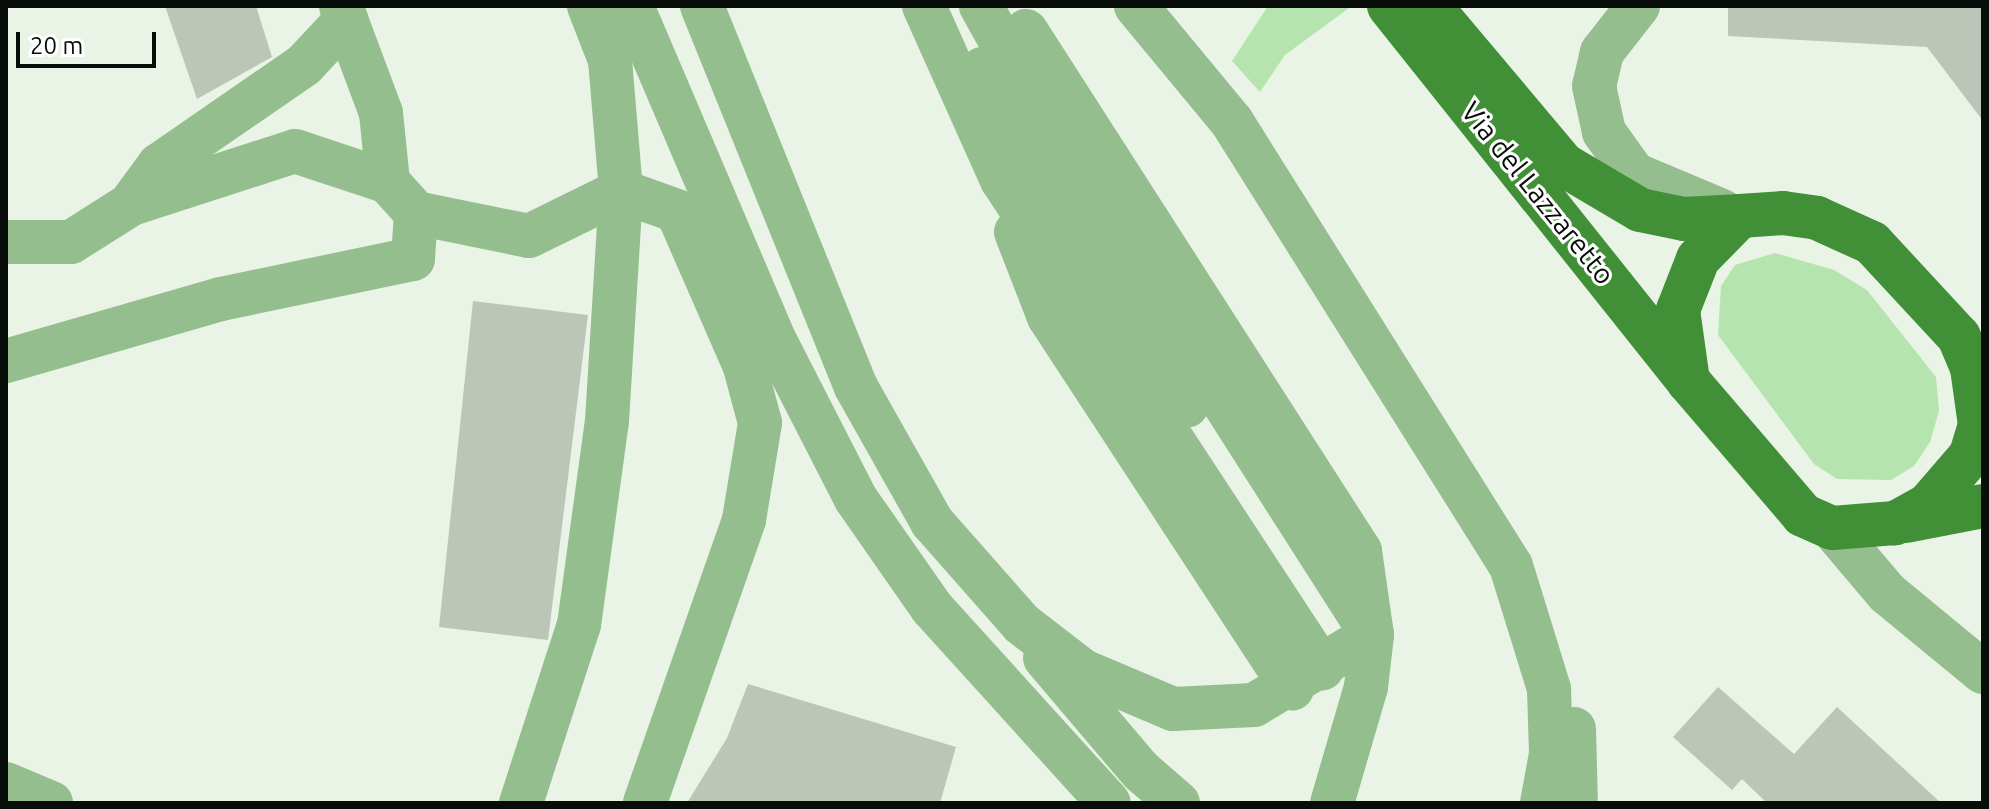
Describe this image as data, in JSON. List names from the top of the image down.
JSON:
{
  "streets": {
    "main road": ["Via del Lazzaretto"]
  },
  "scale_bar": "20 m"
}
